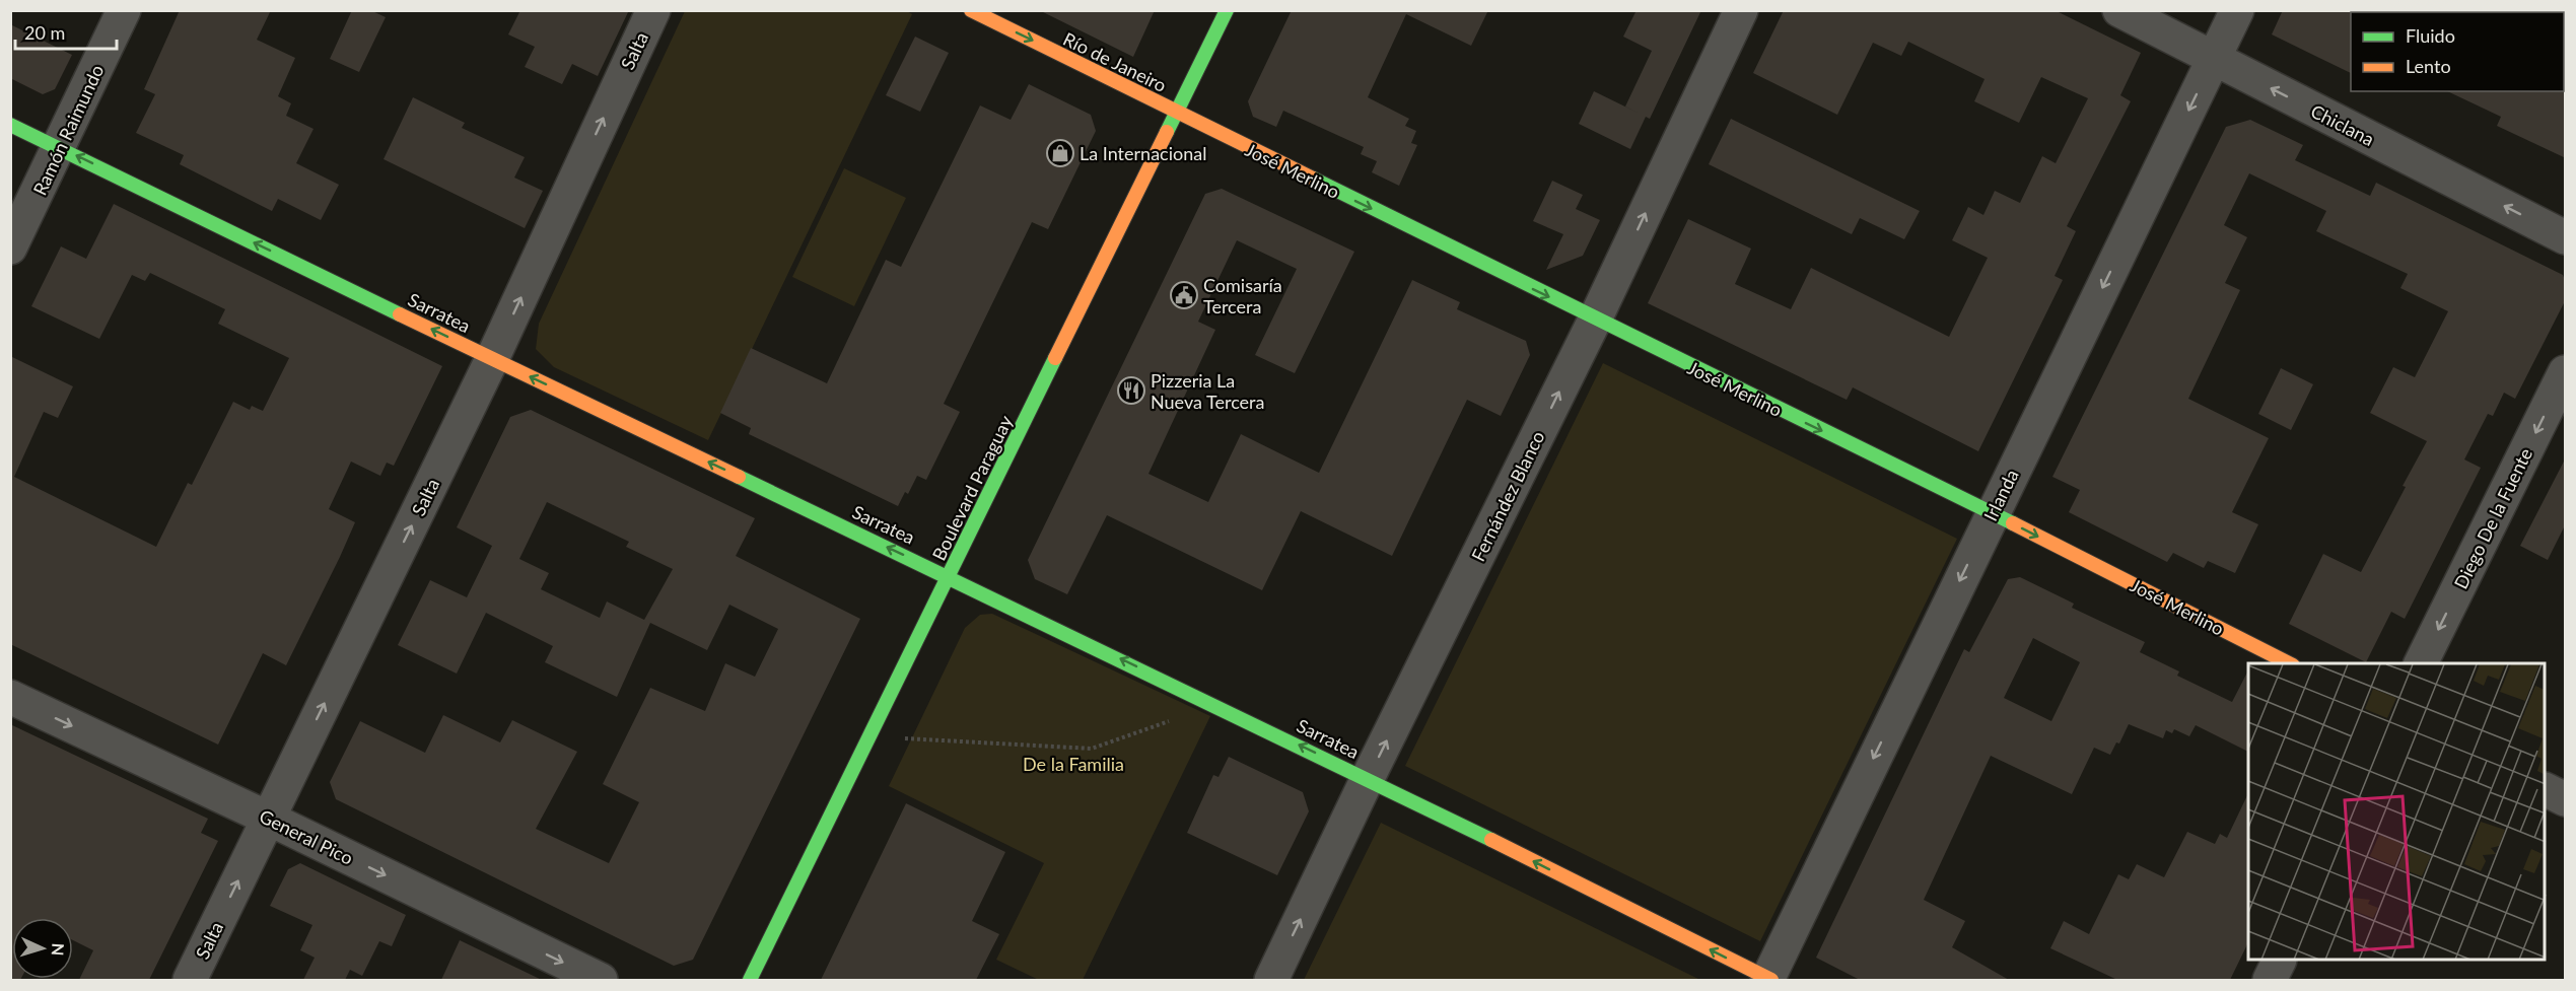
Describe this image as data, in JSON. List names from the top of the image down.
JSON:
{
  "streets": {
    "street": [
      "Salta",
      "Río de Janeiro",
      "Chiclana",
      "Ramón Raimundo",
      "José Merlino",
      "Sarratea",
      "Boulevard Paraguay",
      "Irlanda",
      "Fernández Blanco",
      "Diego De la Fuente",
      "General Pico"
    ]
  },
  "crossings": [
    ["Salta", "Sarratea"],
    ["Salta", "General Pico"],
    ["Río de Janeiro", "José Merlino"],
    ["Río de Janeiro", "Boulevard Paraguay"],
    ["Chiclana", "Irlanda"],
    ["Ramón Raimundo", "Sarratea"],
    ["José Merlino", "Boulevard Paraguay"],
    ["José Merlino", "Irlanda"],
    ["José Merlino", "Fernández Blanco"],
    ["Sarratea", "Boulevard Paraguay"],
    ["Sarratea", "Irlanda"],
    ["Sarratea", "Fernández Blanco"]
  ],
  "one_way": [
    "Salta",
    "Río de Janeiro",
    "Chiclana",
    "José Merlino",
    "Sarratea",
    "Irlanda",
    "Fernández Blanco",
    "Diego De la Fuente",
    "General Pico"
  ],
  "parks": ["De la Familia"],
  "places": {
    "shop": ["La Internacional"],
    "public building": ["Comisaría Tercera"],
    "restaurant": ["Pizzeria La Nueva Tercera"]
  },
  "legend": ["Fluido", "Lento"],
  "scale_bar": "20 m",
  "north": "right"
}
